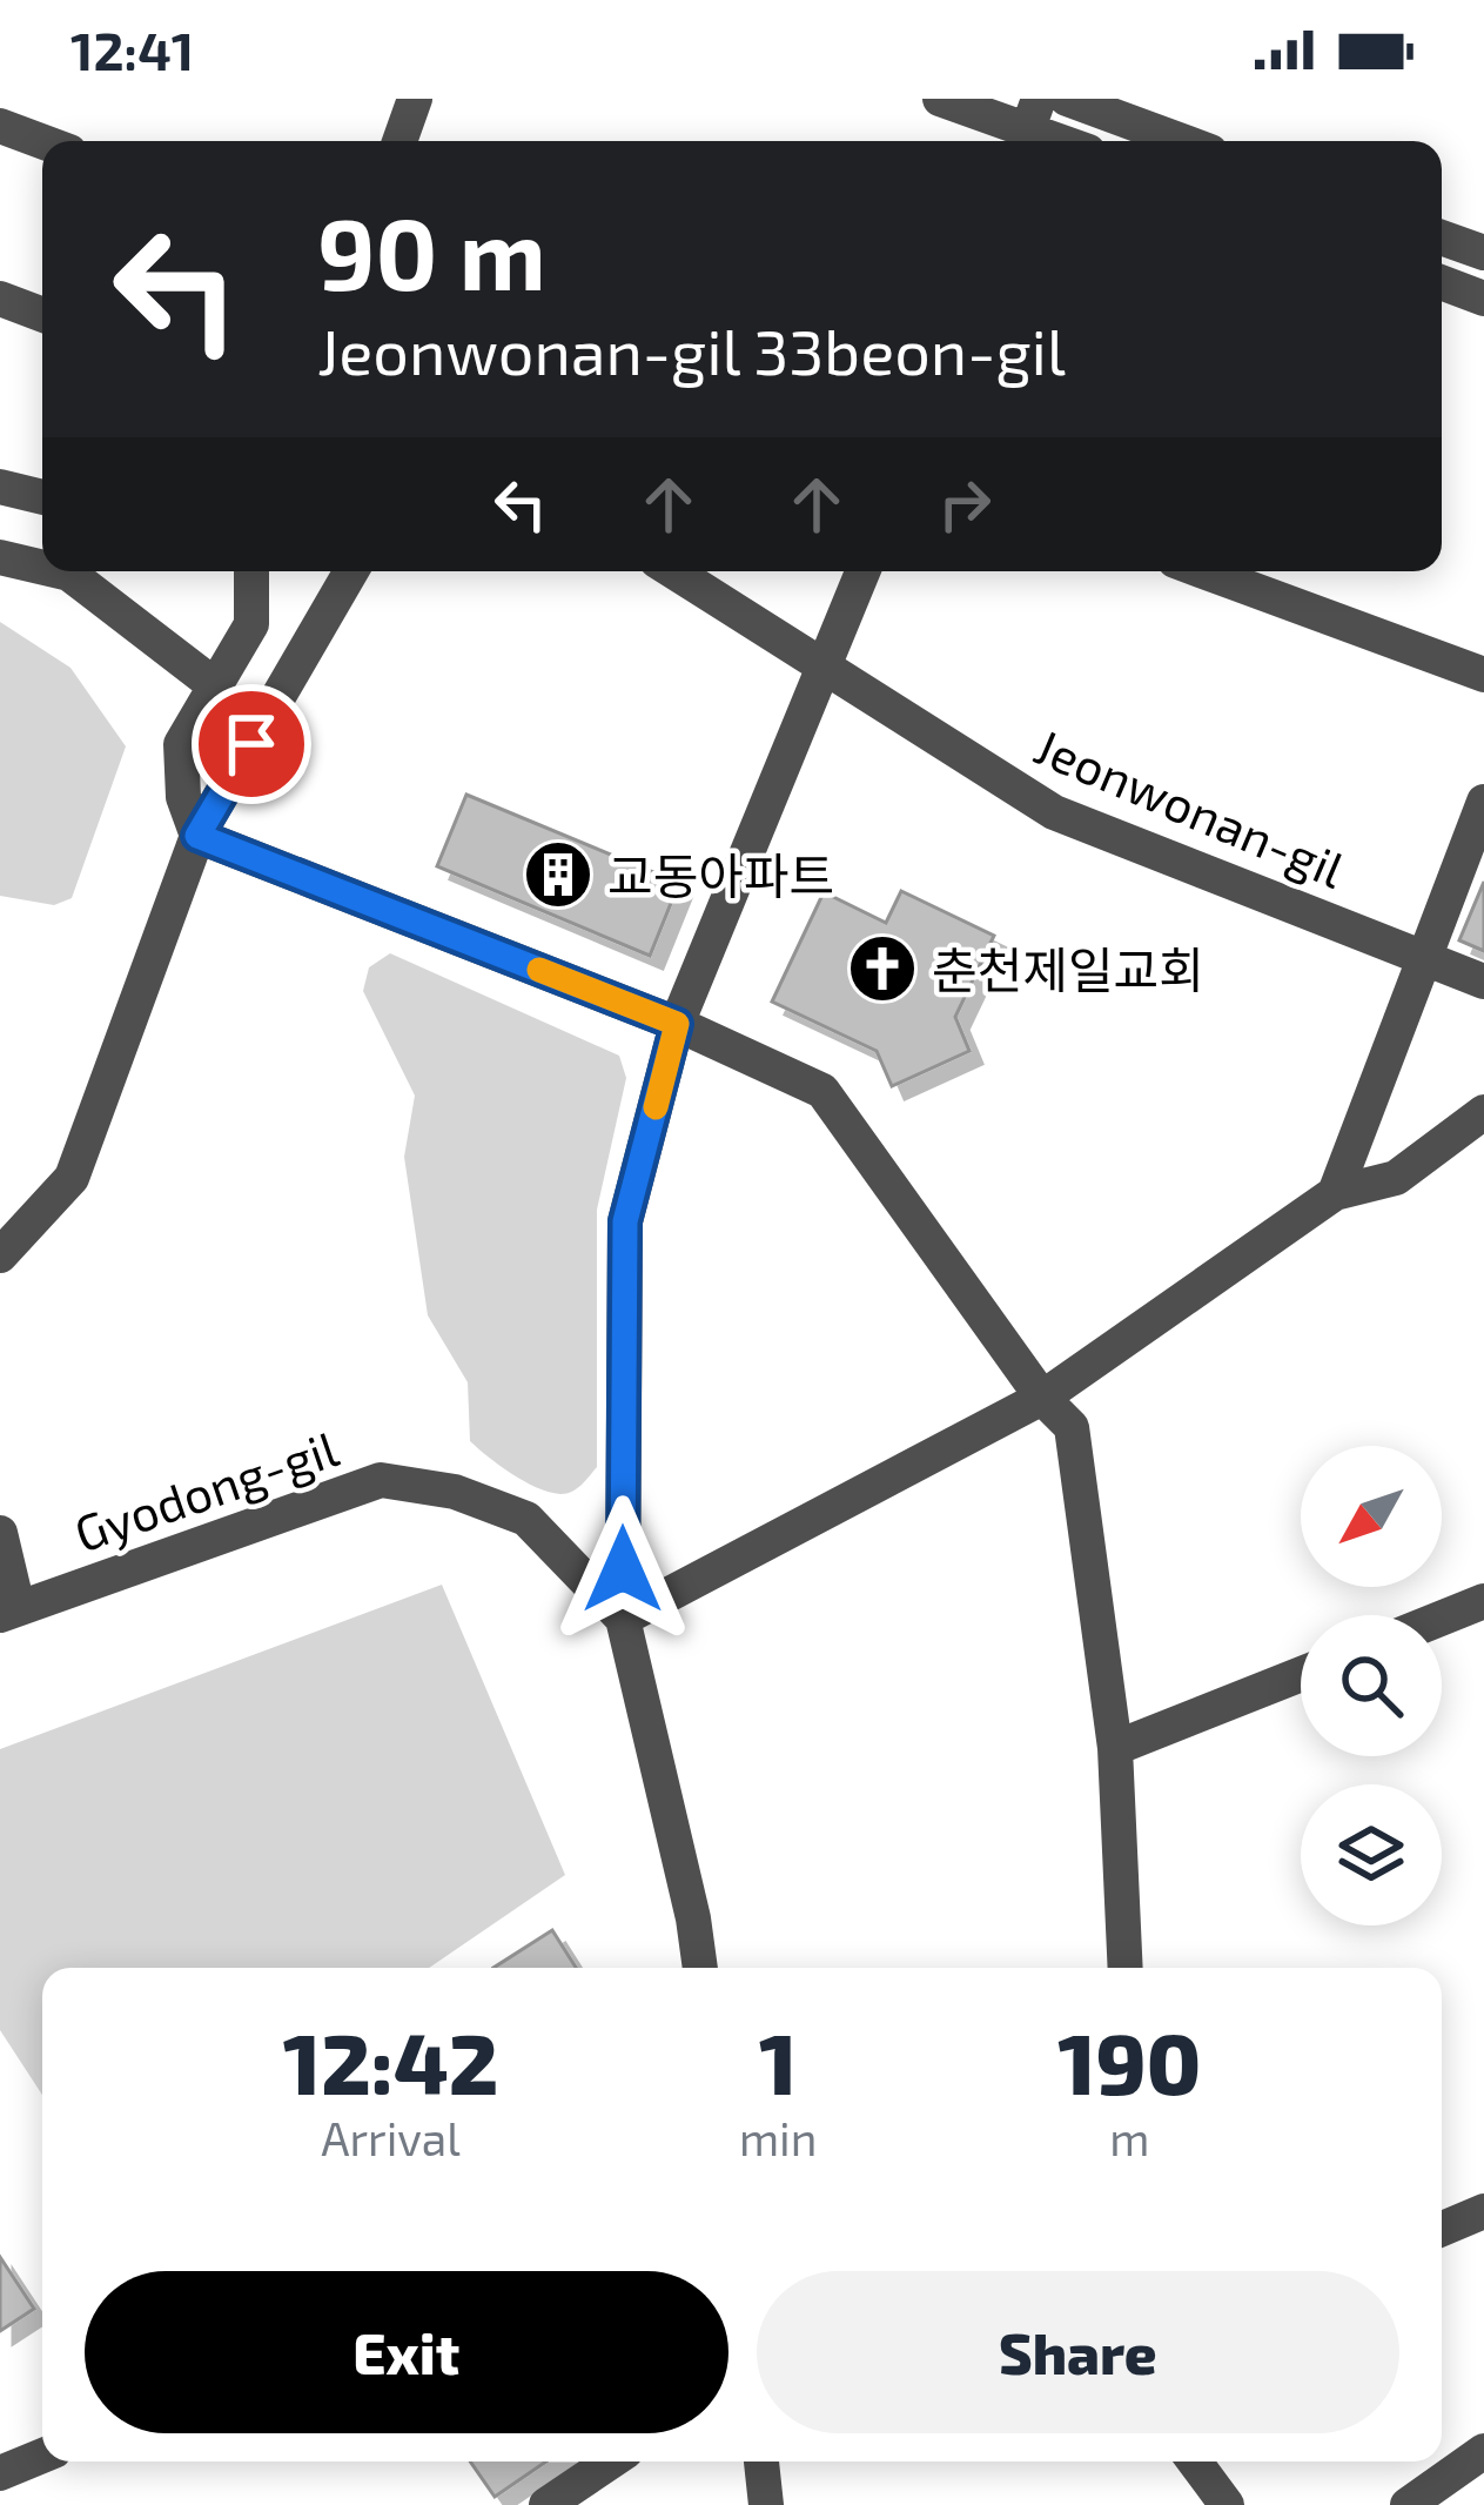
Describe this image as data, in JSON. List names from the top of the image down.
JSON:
{
  "streets": {
    "street": ["Jeonwonan-gil", "Gyodong-gil"]
  },
  "places": {
    "building": ["교동아파트"],
    "church": ["춘천제일교회"]
  },
  "north": "bottom left",
  "page": {
    "status": "12:41",
    "turn": ["90 m", "Jeonwonan-gil 33beon-gil"],
    "eta": [
      "12:42",
      "Arrival",
      "1",
      "min",
      "190",
      "m"
    ],
    "buttons": ["Exit", "Share"]
  }
}
